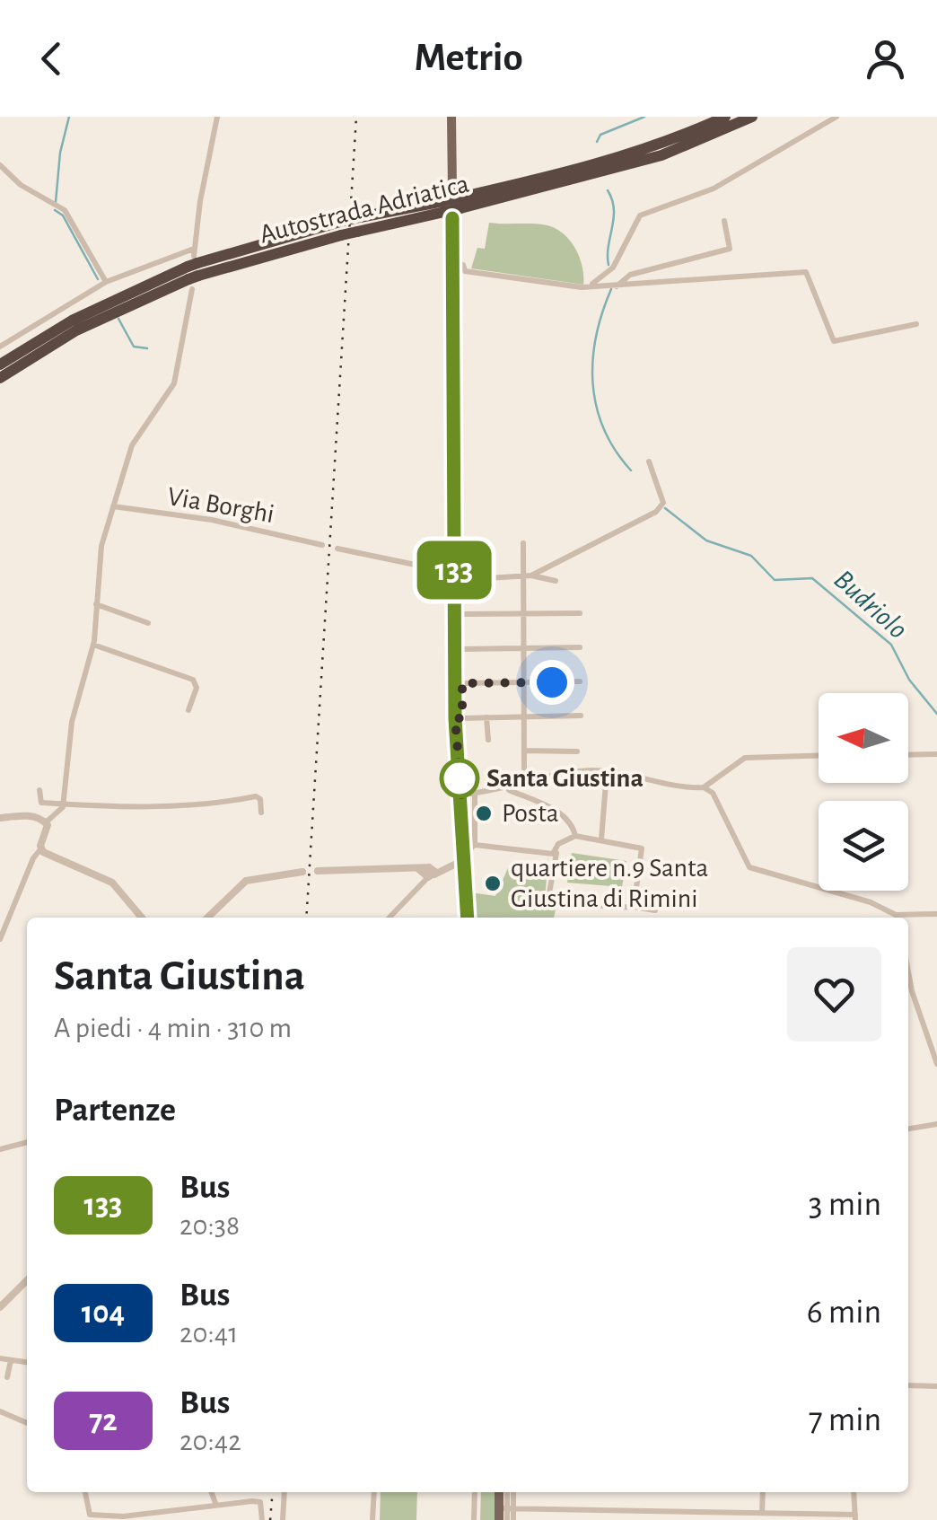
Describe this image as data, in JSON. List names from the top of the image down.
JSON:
{
  "streets": {
    "highway": ["Autostrada Adriatica"],
    "street": ["Via Borghi"]
  },
  "water": ["Budriolo"],
  "places": ["Santa Giustina", "Posta", "quartiere n.9 Santa Giustina di Rimini"],
  "lines": ["bus line 133"],
  "north": "left",
  "page": {
    "header": "Metrio",
    "on_map": "133",
    "heading": [
      ["Santa Giustina", "A piedi · 4 min · 310 m"],
      "Partenze"
    ],
    "list": [
      {
        "mark": "133",
        "name": "Bus",
        "note": "20:38",
        "value": "3 min"
      },
      {
        "mark": "104",
        "name": "Bus",
        "note": "20:41",
        "value": "6 min"
      },
      {
        "mark": "72",
        "name": "Bus",
        "note": "20:42",
        "value": "7 min"
      }
    ]
  }
}
